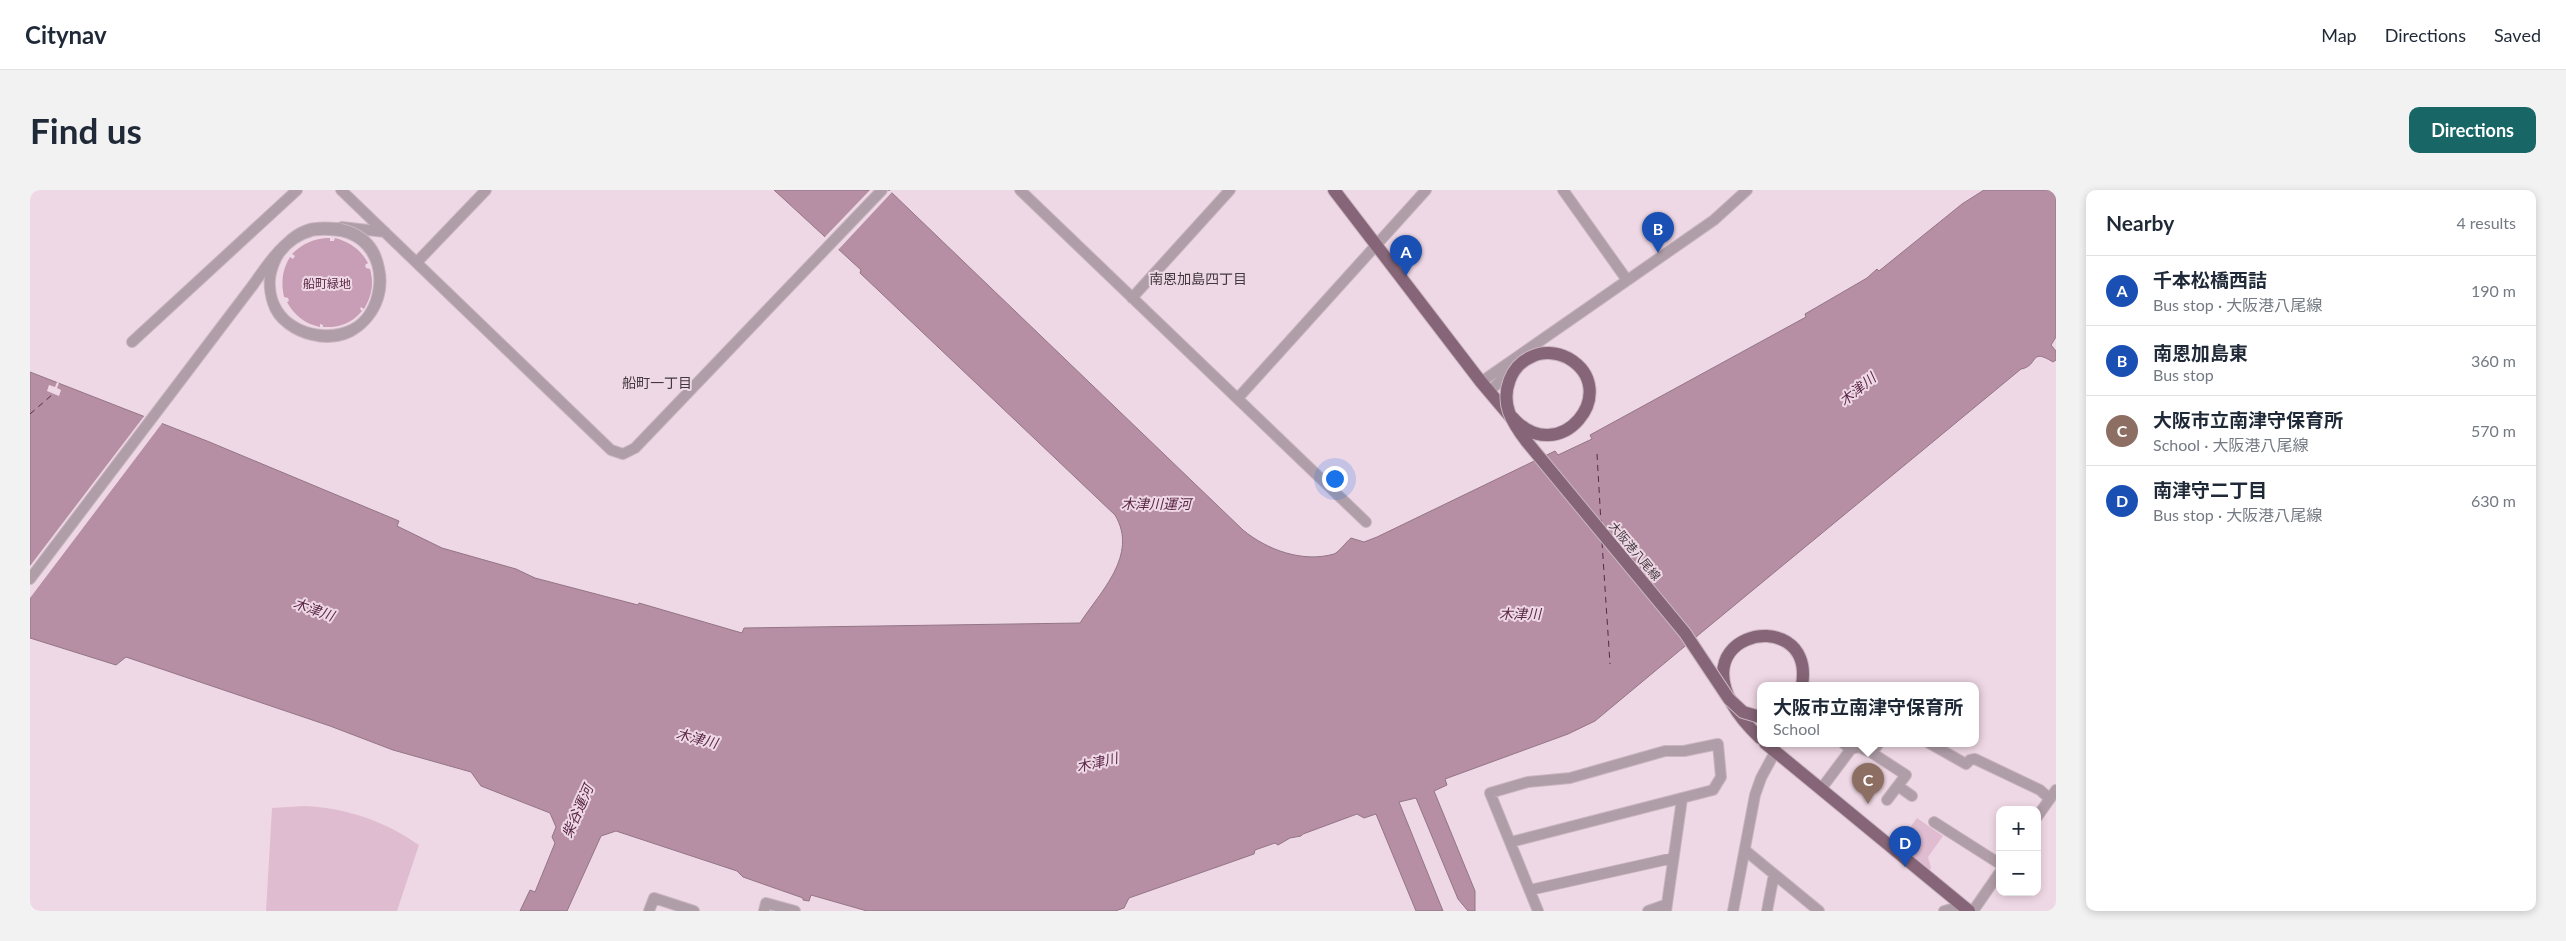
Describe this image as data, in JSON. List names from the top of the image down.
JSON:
{
  "streets": {
    "main road": ["大阪港八尾線"]
  },
  "districts": ["南恩加島四丁目", "船町一丁目"],
  "water": ["木津川", "木津川運河", "柴谷運河"],
  "parks": ["船町緑地"],
  "page": {
    "header": "Citynav",
    "nav": ["Map", "Directions", "Saved"],
    "buttons": "Directions",
    "title": "Find us",
    "heading": ["Nearby", "4 results"],
    "pins": [
      "B",
      "A",
      "C",
      "D"
    ],
    "list": [
      {
        "mark": "A",
        "name": "千本松橋西詰",
        "note": "Bus stop · 大阪港八尾線",
        "value": "190 m"
      },
      {
        "mark": "B",
        "name": "南恩加島東",
        "note": "Bus stop",
        "value": "360 m"
      },
      {
        "mark": "C",
        "name": "大阪市立南津守保育所",
        "note": "School · 大阪港八尾線",
        "value": "570 m"
      },
      {
        "mark": "D",
        "name": "南津守二丁目",
        "note": "Bus stop · 大阪港八尾線",
        "value": "630 m"
      }
    ],
    "popup": ["大阪市立南津守保育所", "School"],
    "map_buttons": ["+", "−"]
  }
}
